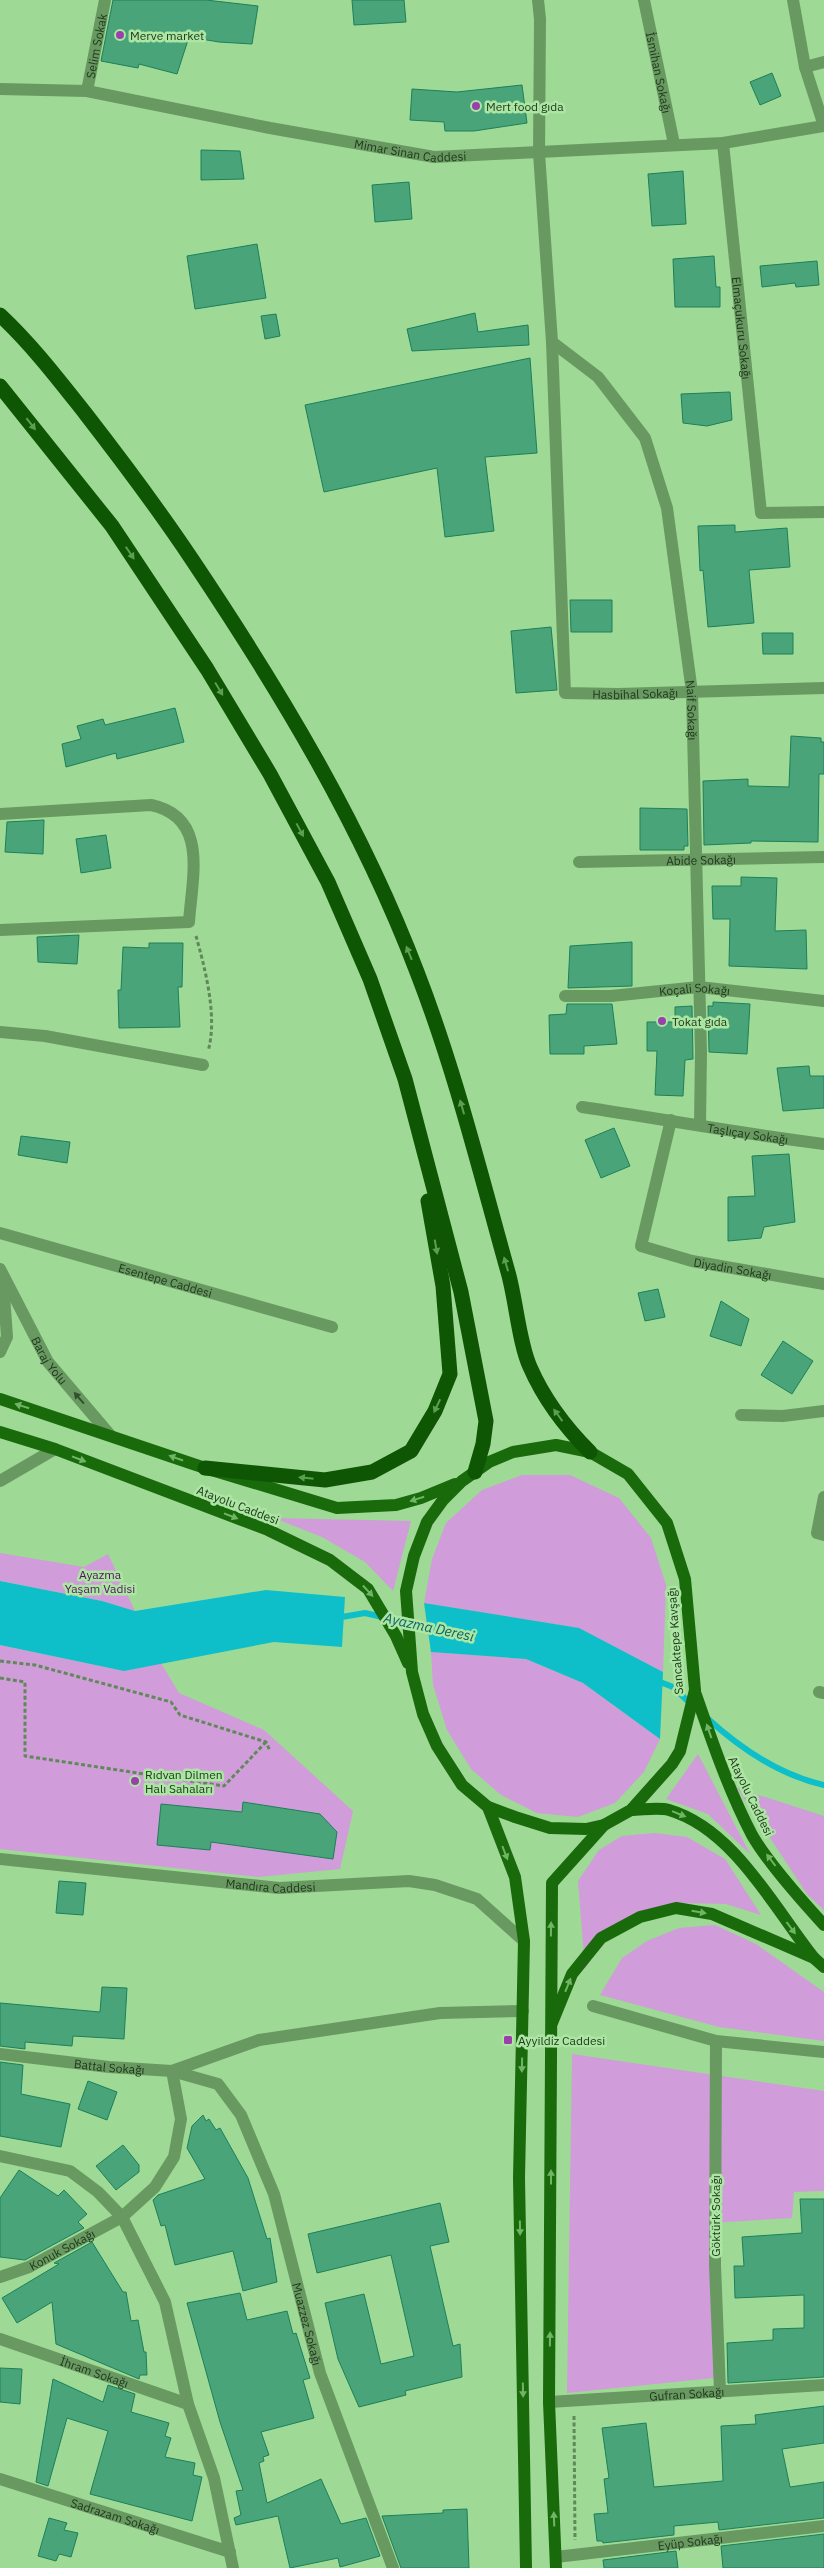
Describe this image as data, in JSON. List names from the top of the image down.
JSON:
{
  "streets": {
    "main road": ["Atayolu Caddesi", "Sancaktepe Kavşağı"],
    "street": [
      "Selim Sokak",
      "İsmihan Sokağı",
      "Mimar Sinan Caddesi",
      "Elmaçukuru Sokağı",
      "Hasbihal Sokağı",
      "Naif Sokağı",
      "Abide Sokağı",
      "Koçali Sokağı",
      "Taşlıçay Sokağı",
      "Diyadin Sokağı",
      "Esentepe Caddesi",
      "Baraj Yolu",
      "Mandıra Caddesi",
      "Battal Sokağı",
      "Göktürk Sokağı",
      "Konuk Sokağı",
      "Muazzez Sokağı",
      "İhram Sokağı",
      "Gufran Sokağı",
      "Sadrazam Sokağı",
      "Eyüp Sokağı"
    ]
  },
  "crossings": [
    ["Selim Sokak", "Mimar Sinan Caddesi"],
    ["İsmihan Sokağı", "Mimar Sinan Caddesi"],
    ["Mimar Sinan Caddesi", "Elmaçukuru Sokağı"],
    ["Hasbihal Sokağı", "Naif Sokağı"],
    ["Naif Sokağı", "Abide Sokağı"],
    ["Naif Sokağı", "Koçali Sokağı"],
    ["Naif Sokağı", "Taşlıçay Sokağı"],
    ["Taşlıçay Sokağı", "Diyadin Sokağı"],
    ["Baraj Yolu", "Atayolu Caddesi"],
    ["Atayolu Caddesi", "Sancaktepe Kavşağı"],
    ["Battal Sokağı", "Konuk Sokağı"],
    ["Battal Sokağı", "Muazzez Sokağı"],
    ["Göktürk Sokağı", "Gufran Sokağı"]
  ],
  "one_way": ["Baraj Yolu"],
  "water": ["Ayazma Deresi"],
  "parks": ["Ayazma Yaşam Vadisi"],
  "places": {
    "other": [
      "Merve market",
      "Mert food gıda",
      "Tokat gıda",
      "Rıdvan Dilmen Halı Sahaları"
    ],
    "transit": ["Ayyildiz Caddesi"]
  }
}
